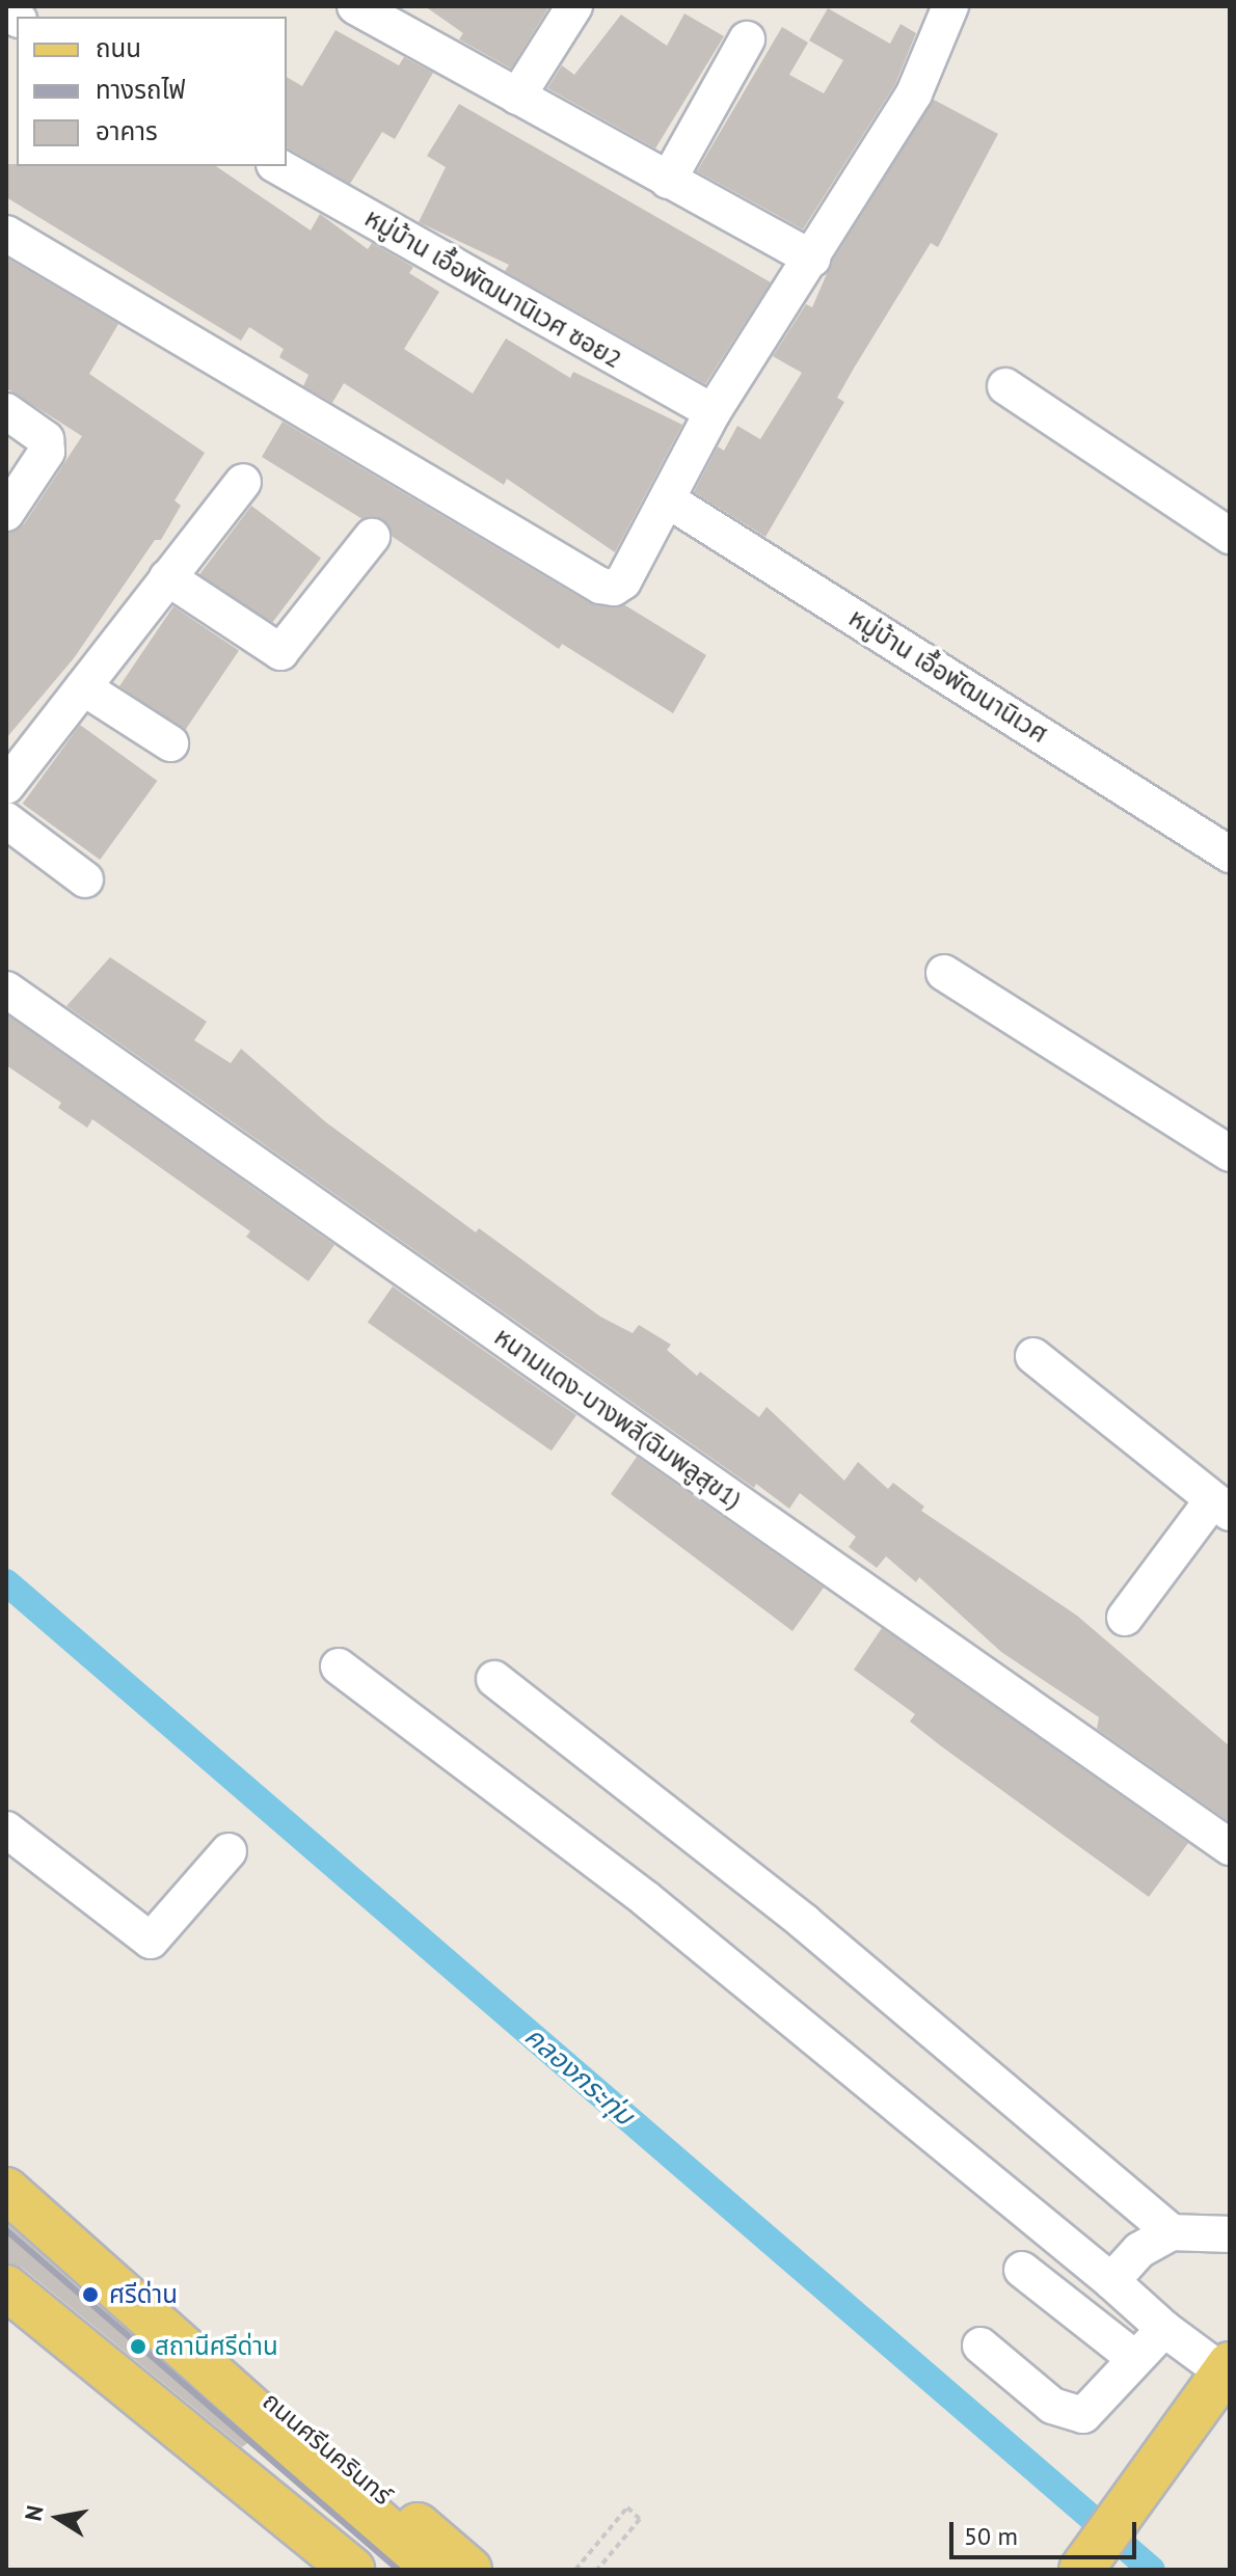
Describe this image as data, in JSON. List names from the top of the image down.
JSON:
{
  "streets": {
    "main road": ["ถนนศรีนครินทร์"],
    "street": ["หมู่บ้าน เอื้อพัฒนานิเวศ ซอย2", "หมู่บ้าน เอื้อพัฒนานิเวศ", "หนามแดง-บางพลี(ฉิมพลูสุข1)"]
  },
  "water": ["คลองกระทุ่ม"],
  "places": ["ศรีด่าน", "สถานีศรีด่าน"],
  "legend": ["ถนน", "ทางรถไฟ", "อาคาร"],
  "scale_bar": "50 m",
  "north": "left"
}
